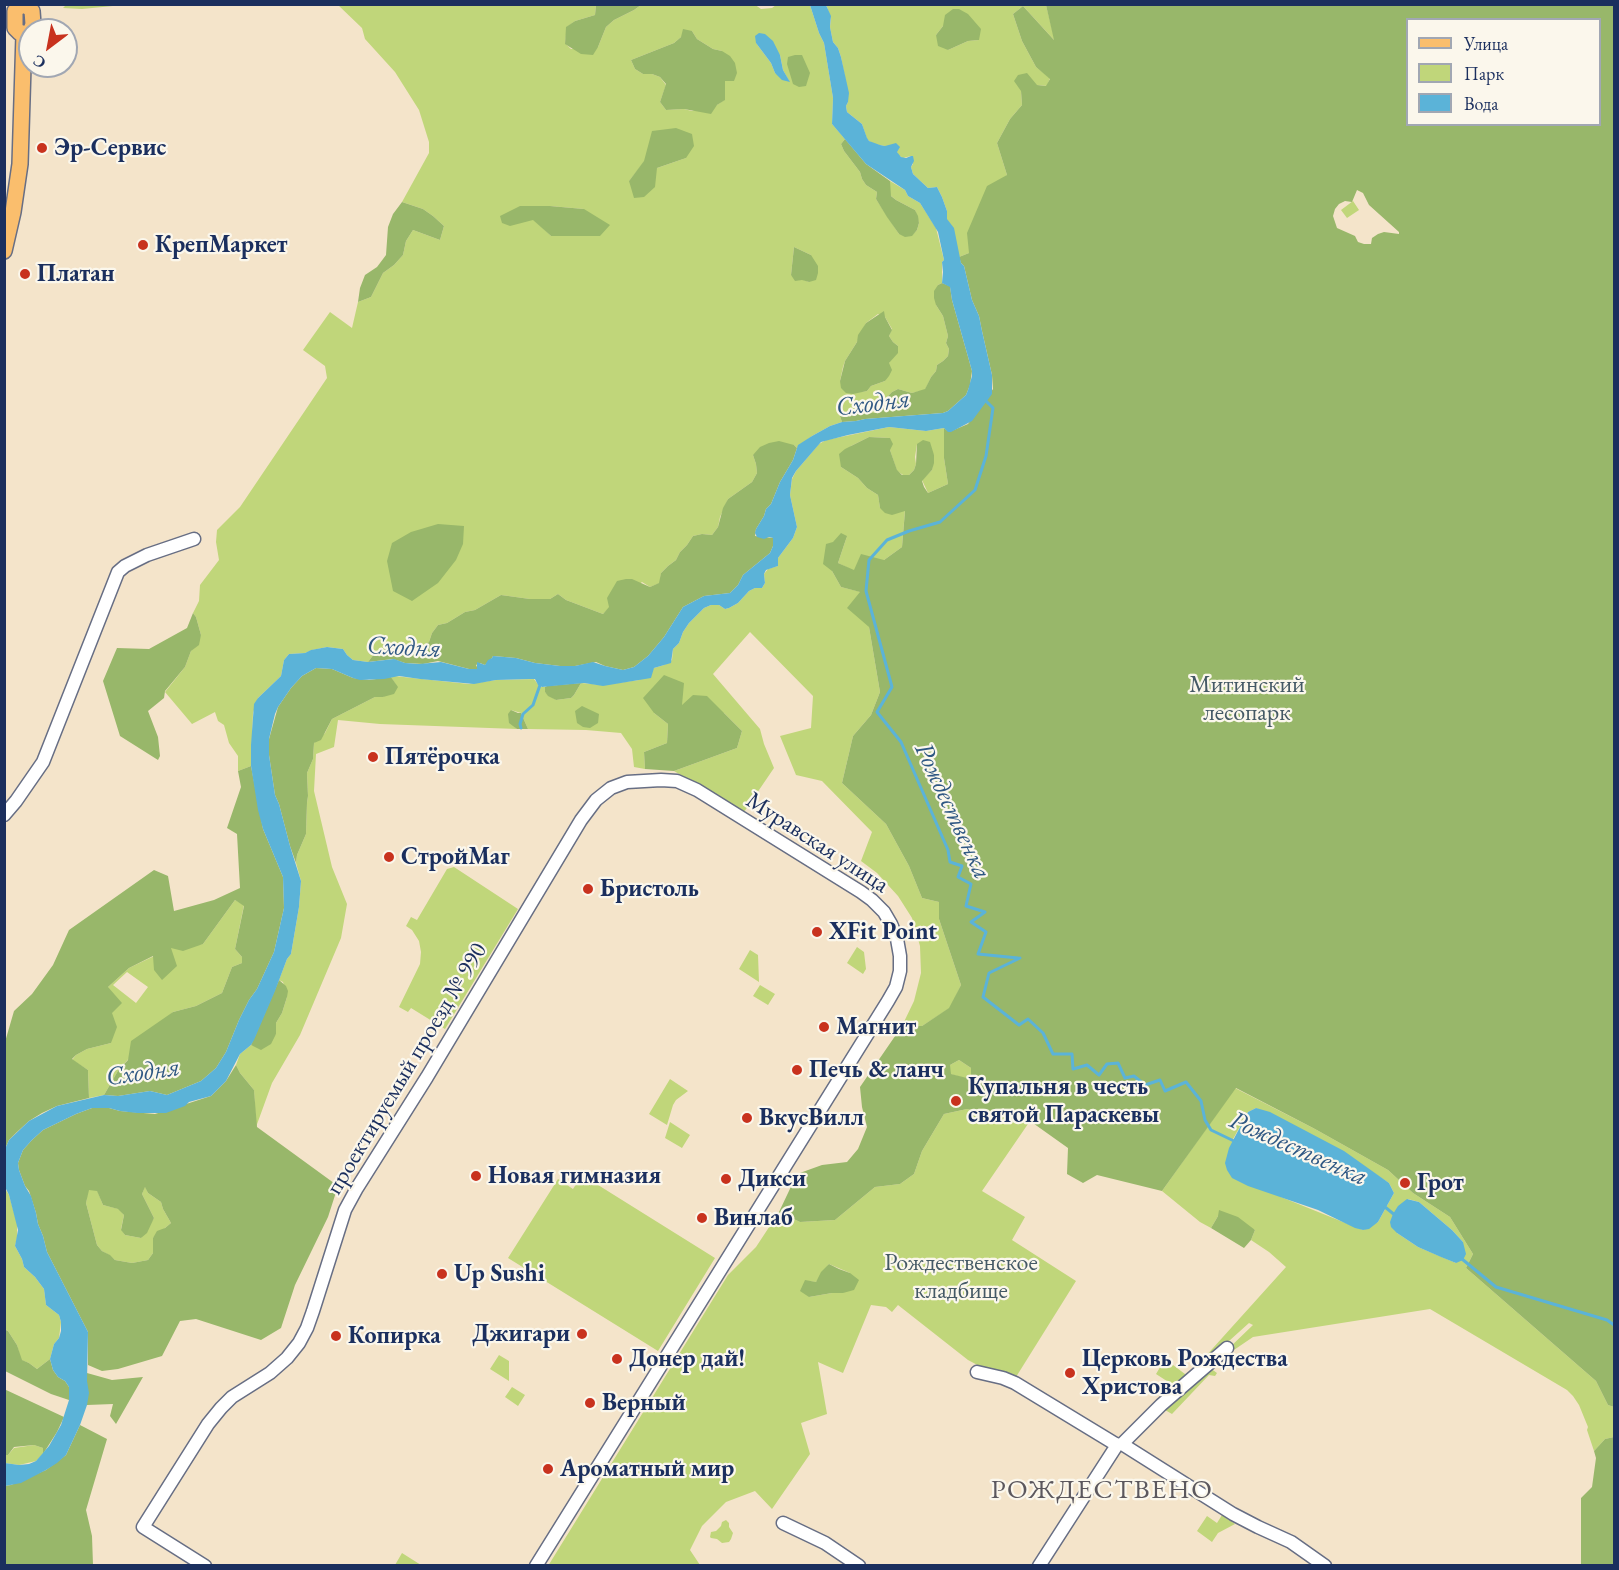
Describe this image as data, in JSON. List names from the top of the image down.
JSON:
{
  "streets": {
    "street": ["Муравская улица", "проектируемый проезд № 990"]
  },
  "crossings": [
    ["Муравская улица", "проектируемый проезд № 990"]
  ],
  "districts": ["РОЖДЕСТВЕНО"],
  "water": ["Сходня", "Рождественка"],
  "parks": ["Митинский лесопарк", "Рождественское кладбище"],
  "places": [
    "Эр-Сервис",
    "КрепМаркет",
    "Платан",
    "Пятёрочка",
    "СтройМаг",
    "Бристоль",
    "XFit Point",
    "Магнит",
    "Печь & ланч",
    "Купальня в честь святой Параскевы",
    "ВкусВилл",
    "Новая гимназия",
    "Дикси",
    "Грот",
    "Винлаб",
    "Up Sushi",
    "Джигари",
    "Копирка",
    "Донер дай!",
    "Церковь Рождества Христова",
    "Верный",
    "Ароматный мир"
  ],
  "legend": ["Улица", "Парк", "Вода"],
  "north": "bottom left"
}
